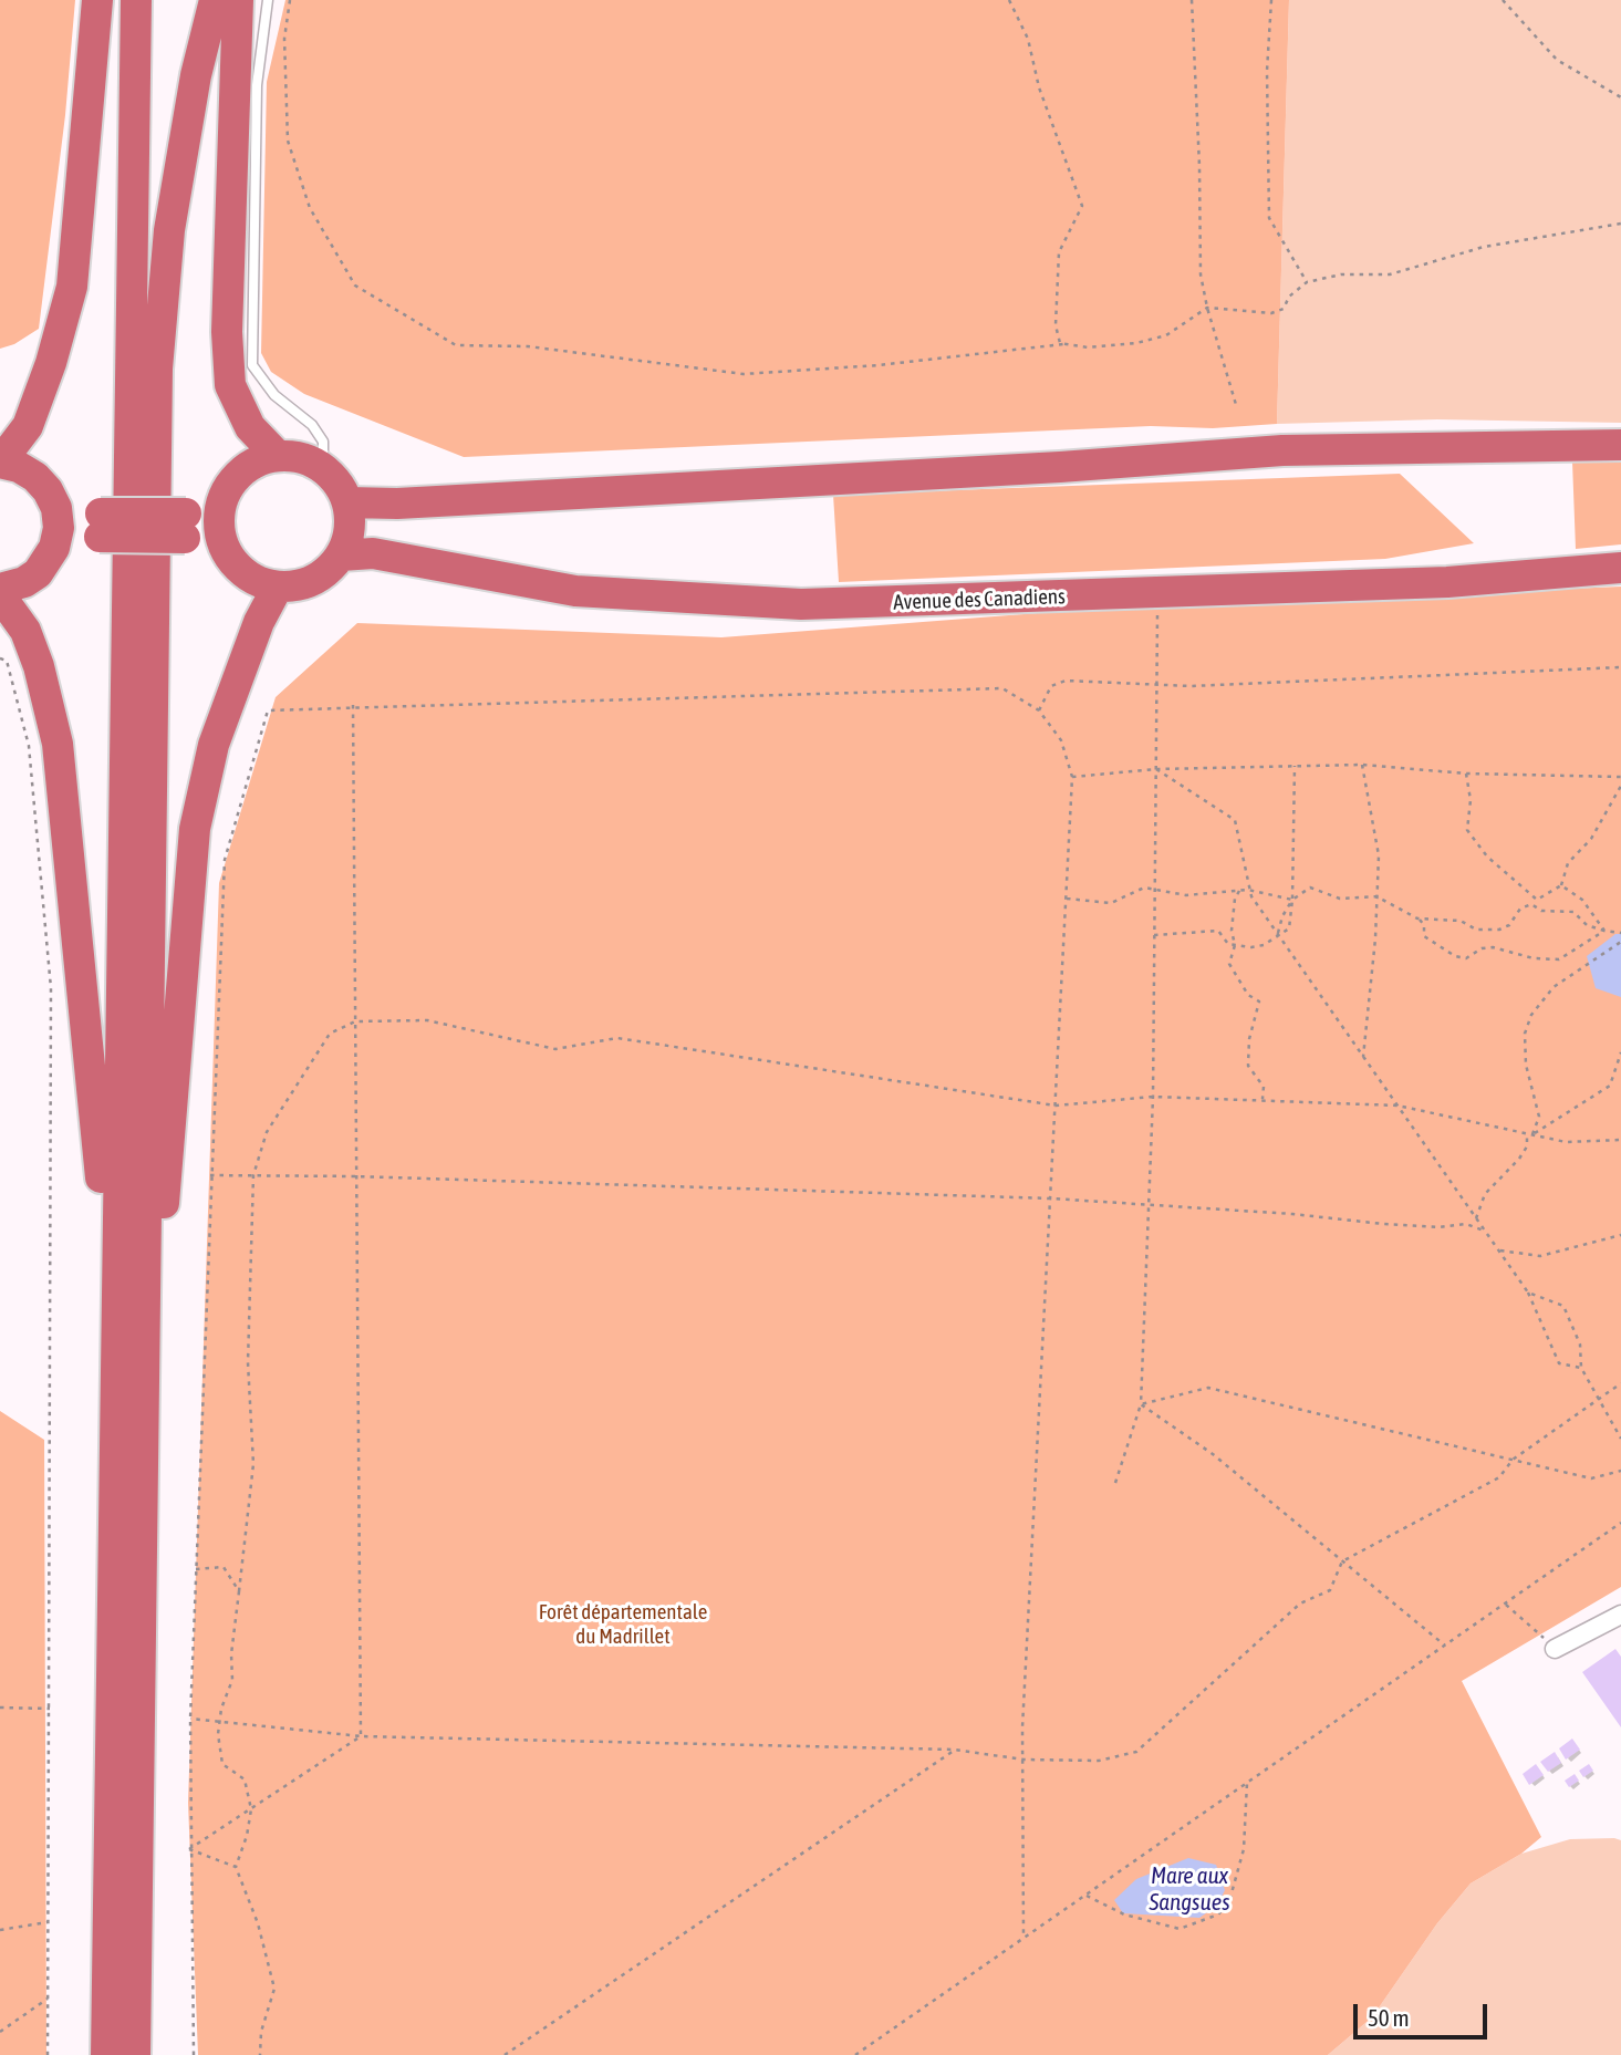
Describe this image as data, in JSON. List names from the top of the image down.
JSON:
{
  "streets": {
    "highway": ["Avenue des Canadiens"]
  },
  "water": ["Mare aux Sangsues"],
  "parks": ["Forêt départementale du Madrillet"],
  "scale_bar": "50 m"
}
